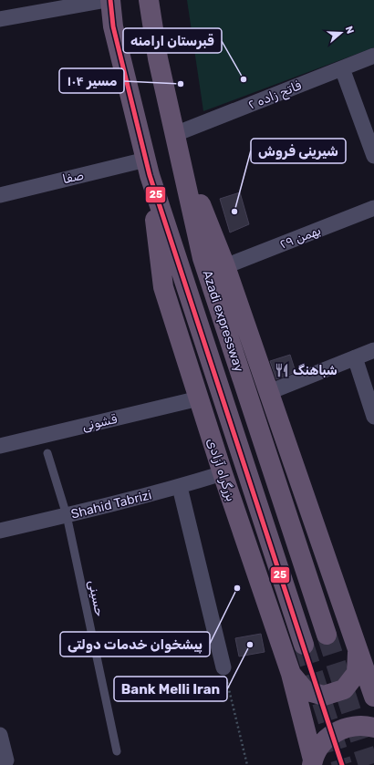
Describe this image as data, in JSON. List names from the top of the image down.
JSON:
{
  "streets": {
    "highway": ["Azadi expressway", "بزرگراه آزادی"],
    "street": [
      "فاتح زاده ۲",
      "صفا",
      "۲۹ بهمن",
      "قشونی",
      "Shahid Tabrizi"
    ],
    "lane": ["حسینی"]
  },
  "crossings": [
    ["فاتح زاده ۲", "Azadi expressway"],
    ["صفا", "Azadi expressway"],
    ["صفا", "بزرگراه آزادی"],
    ["Azadi expressway", "بزرگراه آزادی"],
    ["قشونی", "بزرگراه آزادی"],
    ["بزرگراه آزادی", "Shahid Tabrizi"],
    ["Shahid Tabrizi", "حسینی"]
  ],
  "places": {
    "other": [
      "قبرستان ارامنه",
      "مسیر ۱۰۴",
      "شیرینی فروش",
      "پیشخوان خدمات دولتی",
      "Bank Melli Iran"
    ],
    "restaurant": ["شباهنگ"]
  },
  "lines": ["transit line 25"],
  "north": "right"
}
